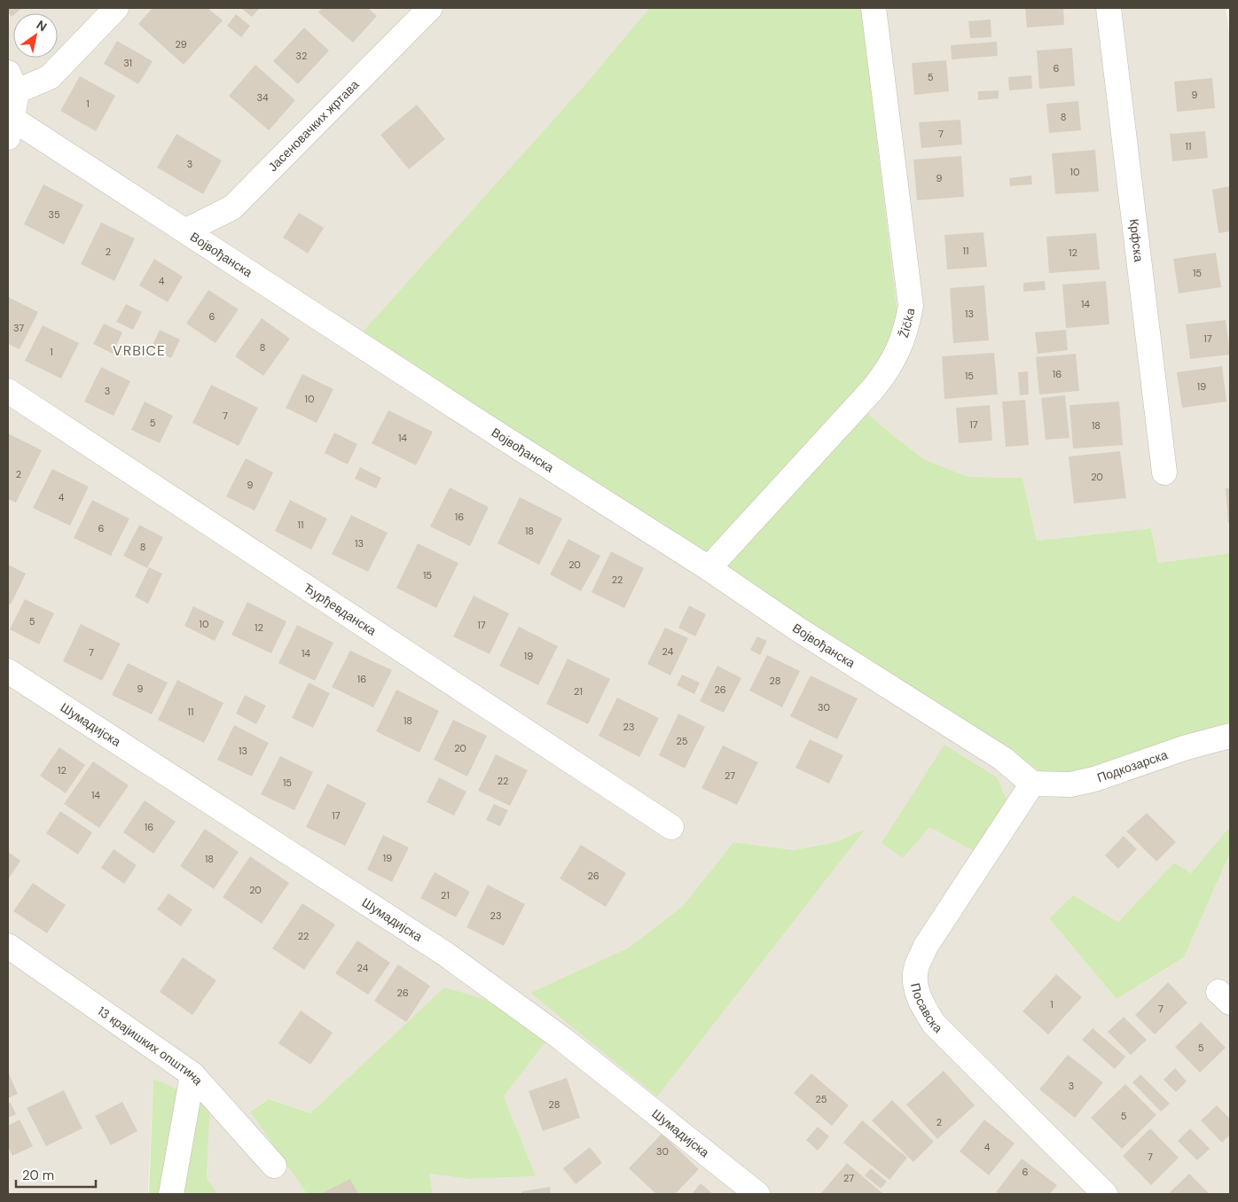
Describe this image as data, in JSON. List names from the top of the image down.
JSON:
{
  "streets": {
    "street": [
      "Јасеновачких жртава",
      "Крфска",
      "Војвођанска",
      "Žička",
      "Ђурђевданска",
      "Шумадијска",
      "Подкозарска",
      "Посавска",
      "13 крајишких општина"
    ]
  },
  "crossings": [
    ["Јасеновачких жртава", "Војвођанска"],
    ["Војвођанска", "Žička"],
    ["Војвођанска", "Подкозарска"],
    ["Војвођанска", "Посавска"],
    ["Подкозарска", "Посавска"]
  ],
  "districts": ["VRBICE"],
  "house_numbers": [
    "29",
    "32",
    "31",
    "6",
    "5",
    "9",
    "34",
    "1",
    "8",
    "7",
    "11",
    "3",
    "10",
    "9",
    "35",
    "11",
    "2",
    "12",
    "15",
    "4",
    "14",
    "13",
    "6",
    "37",
    "17",
    "8",
    "1",
    "16",
    "15",
    "19",
    "3",
    "10",
    "7",
    "5",
    "17",
    "18",
    "14",
    "2",
    "20",
    "9",
    "4",
    "16",
    "11",
    "6",
    "18",
    "13",
    "8",
    "20",
    "15",
    "22",
    "5",
    "10",
    "17",
    "12",
    "24",
    "7",
    "14",
    "19",
    "16",
    "28",
    "9",
    "26",
    "21",
    "30",
    "11",
    "18",
    "23",
    "25",
    "20",
    "13",
    "12",
    "27",
    "22",
    "15",
    "14",
    "17",
    "16",
    "19",
    "18",
    "26",
    "20",
    "21",
    "23",
    "22",
    "24",
    "26",
    "1",
    "7",
    "5",
    "3",
    "25",
    "28",
    "5",
    "2",
    "4",
    "30",
    "7",
    "6",
    "27"
  ],
  "scale_bar": "20 m",
  "north": "top right"
}
